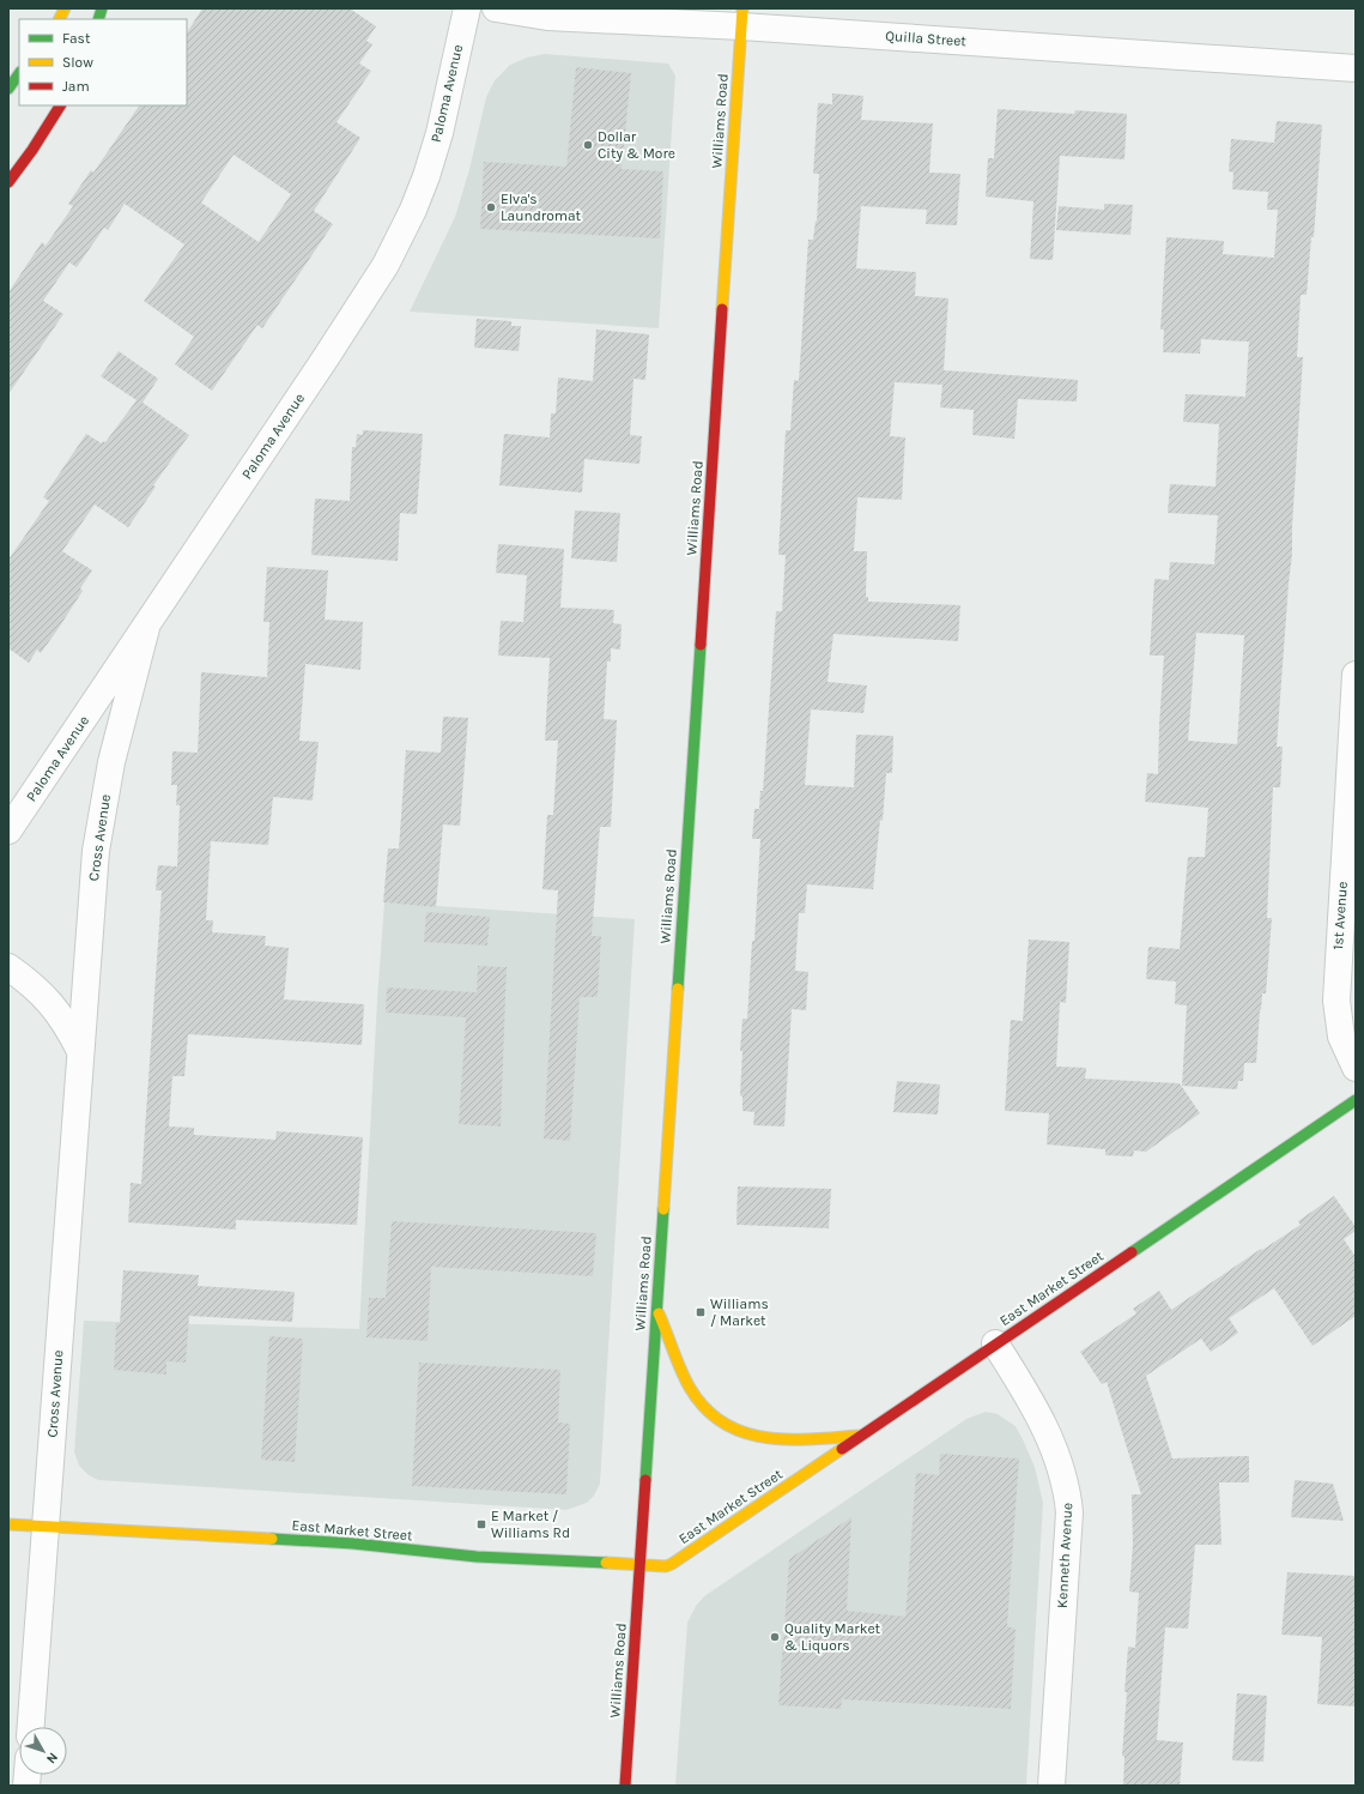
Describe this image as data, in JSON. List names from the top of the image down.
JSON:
{
  "streets": {
    "main road": ["Williams Road", "East Market Street"],
    "street": [
      "Quilla Street",
      "Paloma Avenue",
      "Cross Avenue",
      "1st Avenue",
      "Kenneth Avenue"
    ]
  },
  "crossings": [
    ["Quilla Street", "Williams Road"],
    ["Paloma Avenue", "Cross Avenue"],
    ["Williams Road", "East Market Street"],
    ["Cross Avenue", "East Market Street"],
    ["East Market Street", "Kenneth Avenue"]
  ],
  "places": {
    "other": ["Dollar City & More", "Elva's Laundromat", "Quality Market & Liquors"],
    "transit": ["Williams / Market", "E Market / Williams Rd"]
  },
  "legend": ["Fast", "Slow", "Jam"],
  "north": "bottom right"
}
